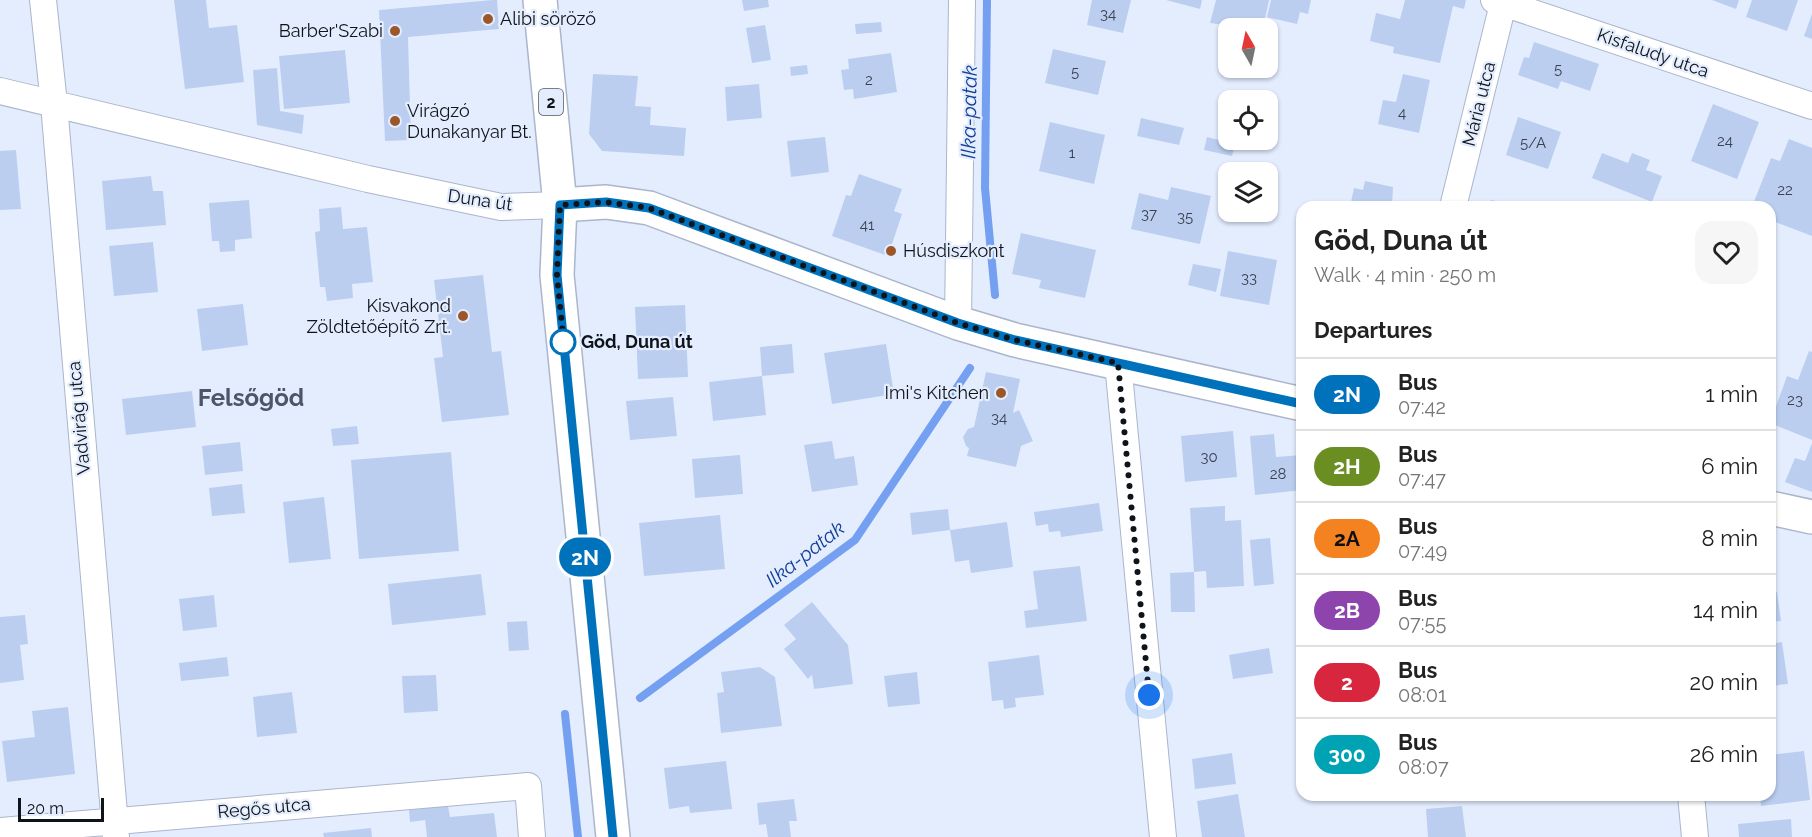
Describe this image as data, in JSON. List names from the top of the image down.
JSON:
{
  "streets": {
    "main road": ["2", "Duna út"],
    "street": [
      "Kisfaludy utca",
      "Mária utca",
      "Vadvirág utca",
      "Regős utca"
    ]
  },
  "crossings": [
    ["Kisfaludy utca", "Mária utca"],
    ["2", "Duna út"],
    ["Duna út", "Vadvirág utca"],
    ["Vadvirág utca", "Regős utca"]
  ],
  "districts": ["Felsőgöd"],
  "water": ["Ilka-patak"],
  "places": [
    "Alibi söröző",
    "Barber'Szabi",
    "Virágzó Dunakanyar Bt.",
    "Húsdiszkont",
    "Kisvakond Zöldtetőépítő Zrt.",
    "Göd, Duna út",
    "Imi's Kitchen"
  ],
  "lines": ["bus line 2N"],
  "house_numbers": [
    "34",
    "5",
    "5",
    "2",
    "4",
    "24",
    "5/A",
    "1",
    "22",
    "37",
    "35",
    "41",
    "33",
    "23",
    "34",
    "30",
    "28"
  ],
  "scale_bar": "20 m",
  "north": "top",
  "page": {
    "on_map": "2N",
    "heading": [
      ["Göd, Duna út", "Walk · 4 min · 250 m"],
      "Departures"
    ],
    "list": [
      {
        "mark": "2N",
        "name": "Bus",
        "note": "07:42",
        "value": "1 min"
      },
      {
        "mark": "2H",
        "name": "Bus",
        "note": "07:47",
        "value": "6 min"
      },
      {
        "mark": "2A",
        "name": "Bus",
        "note": "07:49",
        "value": "8 min"
      },
      {
        "mark": "2B",
        "name": "Bus",
        "note": "07:55",
        "value": "14 min"
      },
      {
        "mark": "2",
        "name": "Bus",
        "note": "08:01",
        "value": "20 min"
      },
      {
        "mark": "300",
        "name": "Bus",
        "note": "08:07",
        "value": "26 min"
      }
    ],
    "scale": "20 m"
  }
}
